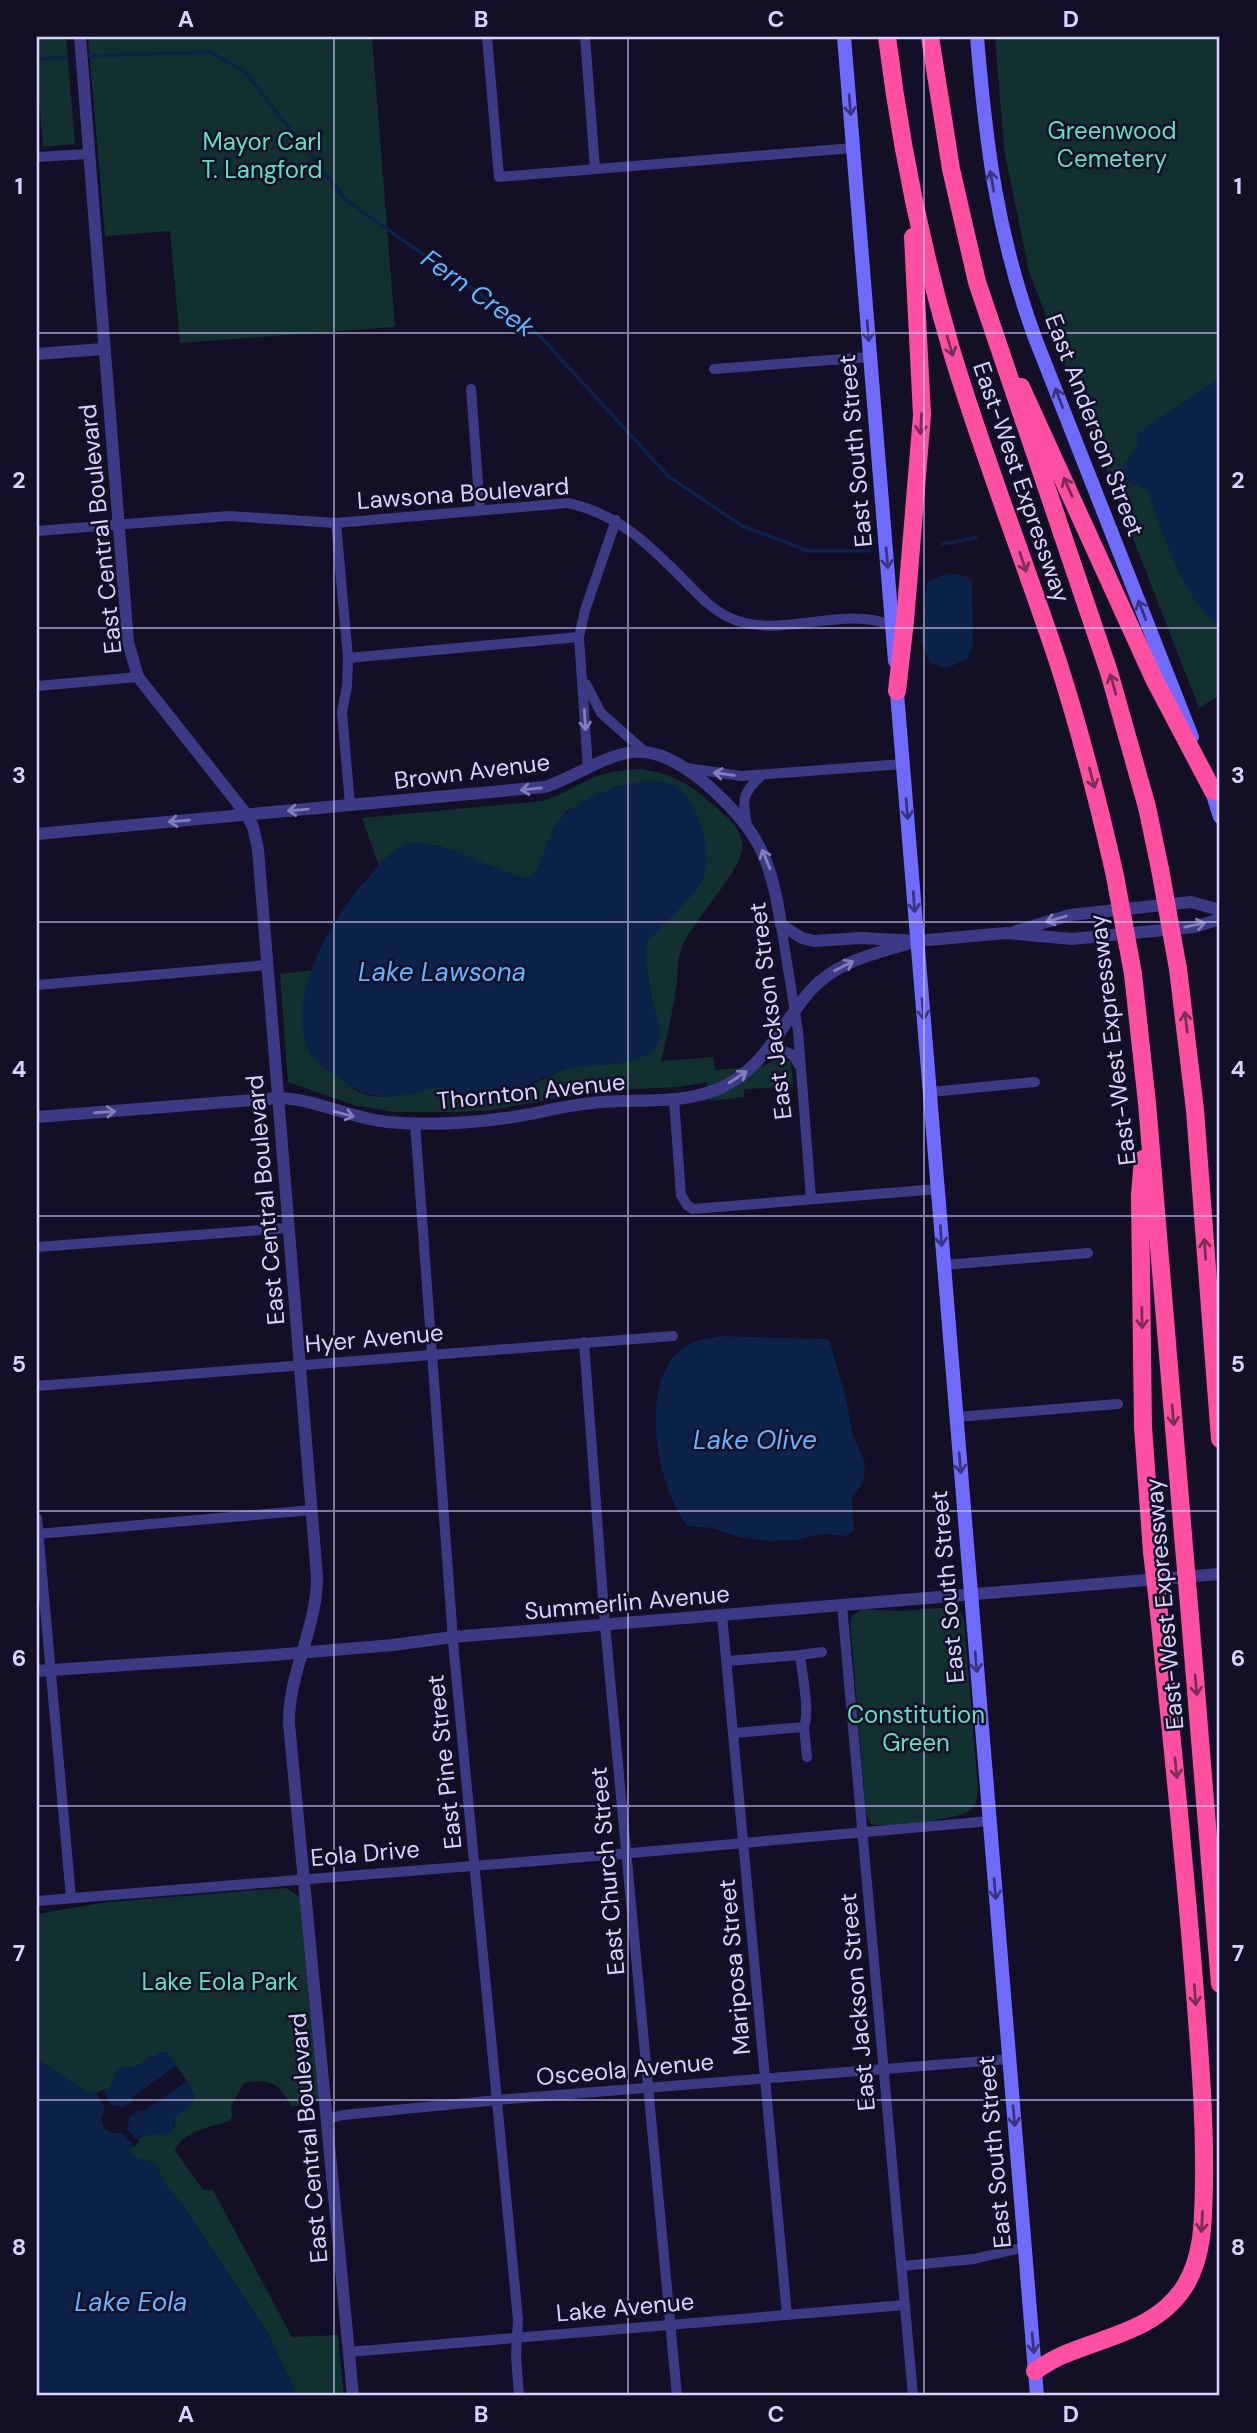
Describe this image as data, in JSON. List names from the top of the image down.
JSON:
{
  "streets": {
    "highway": ["East-West Expressway"],
    "main road": ["East Anderson Street", "East South Street"],
    "street": [
      "Lawsona Boulevard",
      "East Central Boulevard",
      "Brown Avenue",
      "East Jackson Street",
      "Thornton Avenue",
      "Hyer Avenue",
      "Summerlin Avenue",
      "East Pine Street",
      "Eola Drive",
      "East Church Street",
      "Mariposa Street",
      "Osceola Avenue",
      "Lake Avenue"
    ]
  },
  "crossings": [
    ["East South Street", "Lawsona Boulevard"],
    ["East South Street", "Thornton Avenue"],
    ["East South Street", "Summerlin Avenue"],
    ["East South Street", "Eola Drive"],
    ["East South Street", "Osceola Avenue"],
    ["Lawsona Boulevard", "East Central Boulevard"],
    ["East Central Boulevard", "Brown Avenue"],
    ["East Central Boulevard", "Thornton Avenue"],
    ["East Central Boulevard", "Hyer Avenue"],
    ["East Central Boulevard", "Summerlin Avenue"],
    ["East Central Boulevard", "Eola Drive"],
    ["East Central Boulevard", "Osceola Avenue"],
    ["East Central Boulevard", "Lake Avenue"],
    ["East Jackson Street", "Thornton Avenue"],
    ["East Jackson Street", "Summerlin Avenue"],
    ["East Jackson Street", "Eola Drive"],
    ["East Jackson Street", "Osceola Avenue"],
    ["East Jackson Street", "Lake Avenue"],
    ["Thornton Avenue", "East Pine Street"],
    ["Hyer Avenue", "East Pine Street"],
    ["Hyer Avenue", "East Church Street"],
    ["Summerlin Avenue", "East Pine Street"],
    ["Summerlin Avenue", "East Church Street"],
    ["Summerlin Avenue", "Mariposa Street"],
    ["East Pine Street", "Eola Drive"],
    ["East Pine Street", "Osceola Avenue"],
    ["East Pine Street", "Lake Avenue"],
    ["Eola Drive", "East Church Street"],
    ["Eola Drive", "Mariposa Street"],
    ["East Church Street", "Osceola Avenue"],
    ["East Church Street", "Lake Avenue"],
    ["Mariposa Street", "Osceola Avenue"],
    ["Mariposa Street", "Lake Avenue"]
  ],
  "one_way": [
    "East Anderson Street",
    "East South Street",
    "Brown Avenue",
    "Thornton Avenue"
  ],
  "water": [
    "Fern Creek",
    "Lake Lawsona",
    "Lake Olive",
    "Lake Eola"
  ],
  "parks": [
    "Greenwood Cemetery",
    "Mayor Carl T. Langford",
    "Constitution Green",
    "Lake Eola Park"
  ],
  "grid": {
    "columns": [
      "A",
      "B",
      "C",
      "D"
    ],
    "rows": [
      "1",
      "2",
      "3",
      "4",
      "5",
      "6",
      "7",
      "8"
    ]
  }
}
